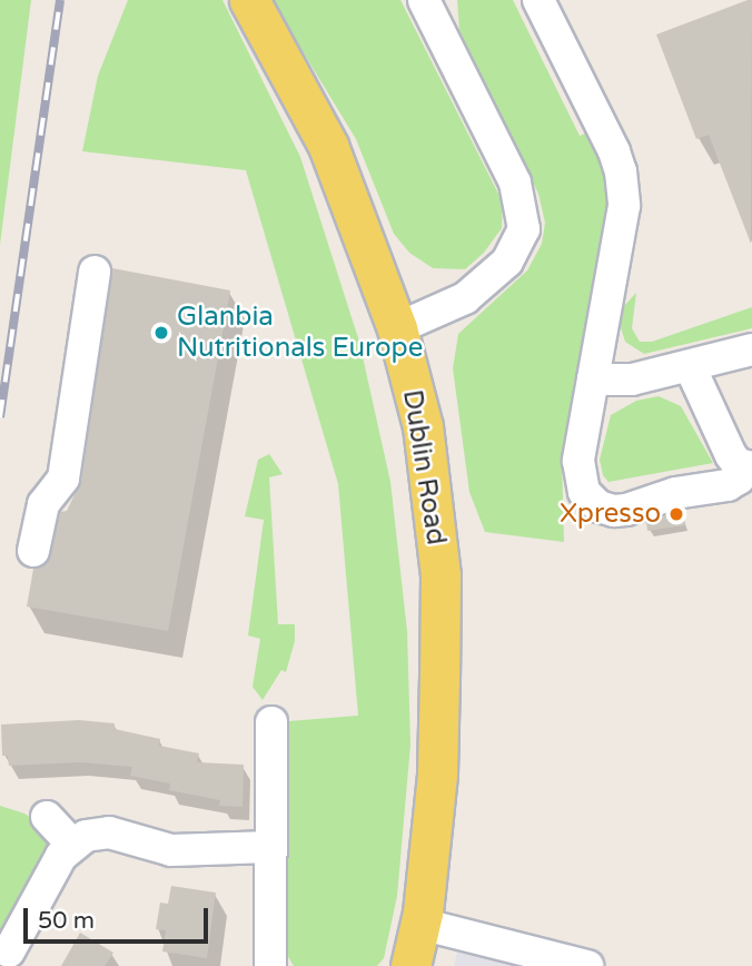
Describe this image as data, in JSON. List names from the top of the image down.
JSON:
{
  "streets": {
    "main road": ["Dublin Road"]
  },
  "places": ["Glanbia Nutritionals Europe", "Xpresso"],
  "scale_bar": "50 m"
}
